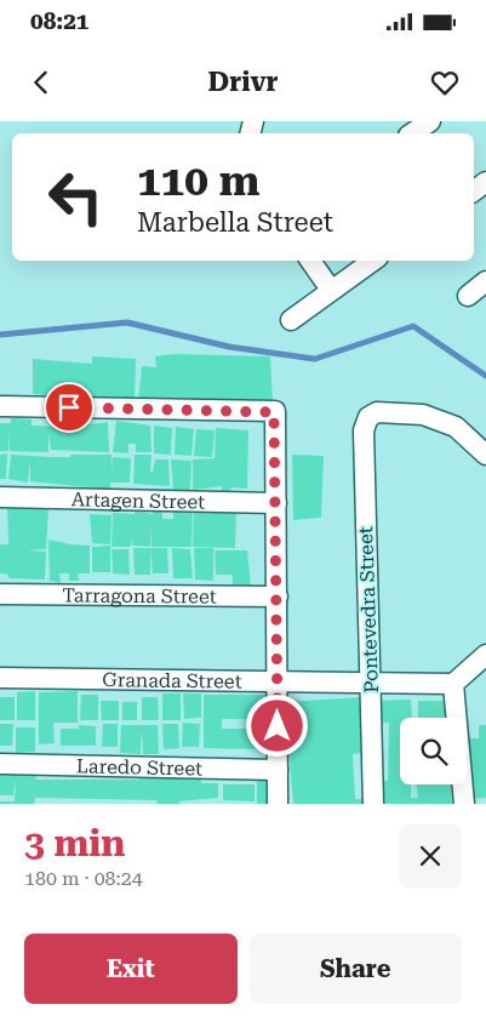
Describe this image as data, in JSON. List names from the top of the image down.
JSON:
{
  "streets": {
    "street": [
      "Artagen Street",
      "Tarragona Street",
      "Pontevedra Street",
      "Granada Street",
      "Laredo Street"
    ]
  },
  "crossings": [
    ["Pontevedra Street", "Granada Street"]
  ],
  "page": {
    "status": "08:21",
    "header": "Drivr",
    "turn": ["110 m", "Marbella Street"],
    "heading": ["3 min", "180 m · 08:24"],
    "buttons": ["Exit", "Share"]
  }
}
